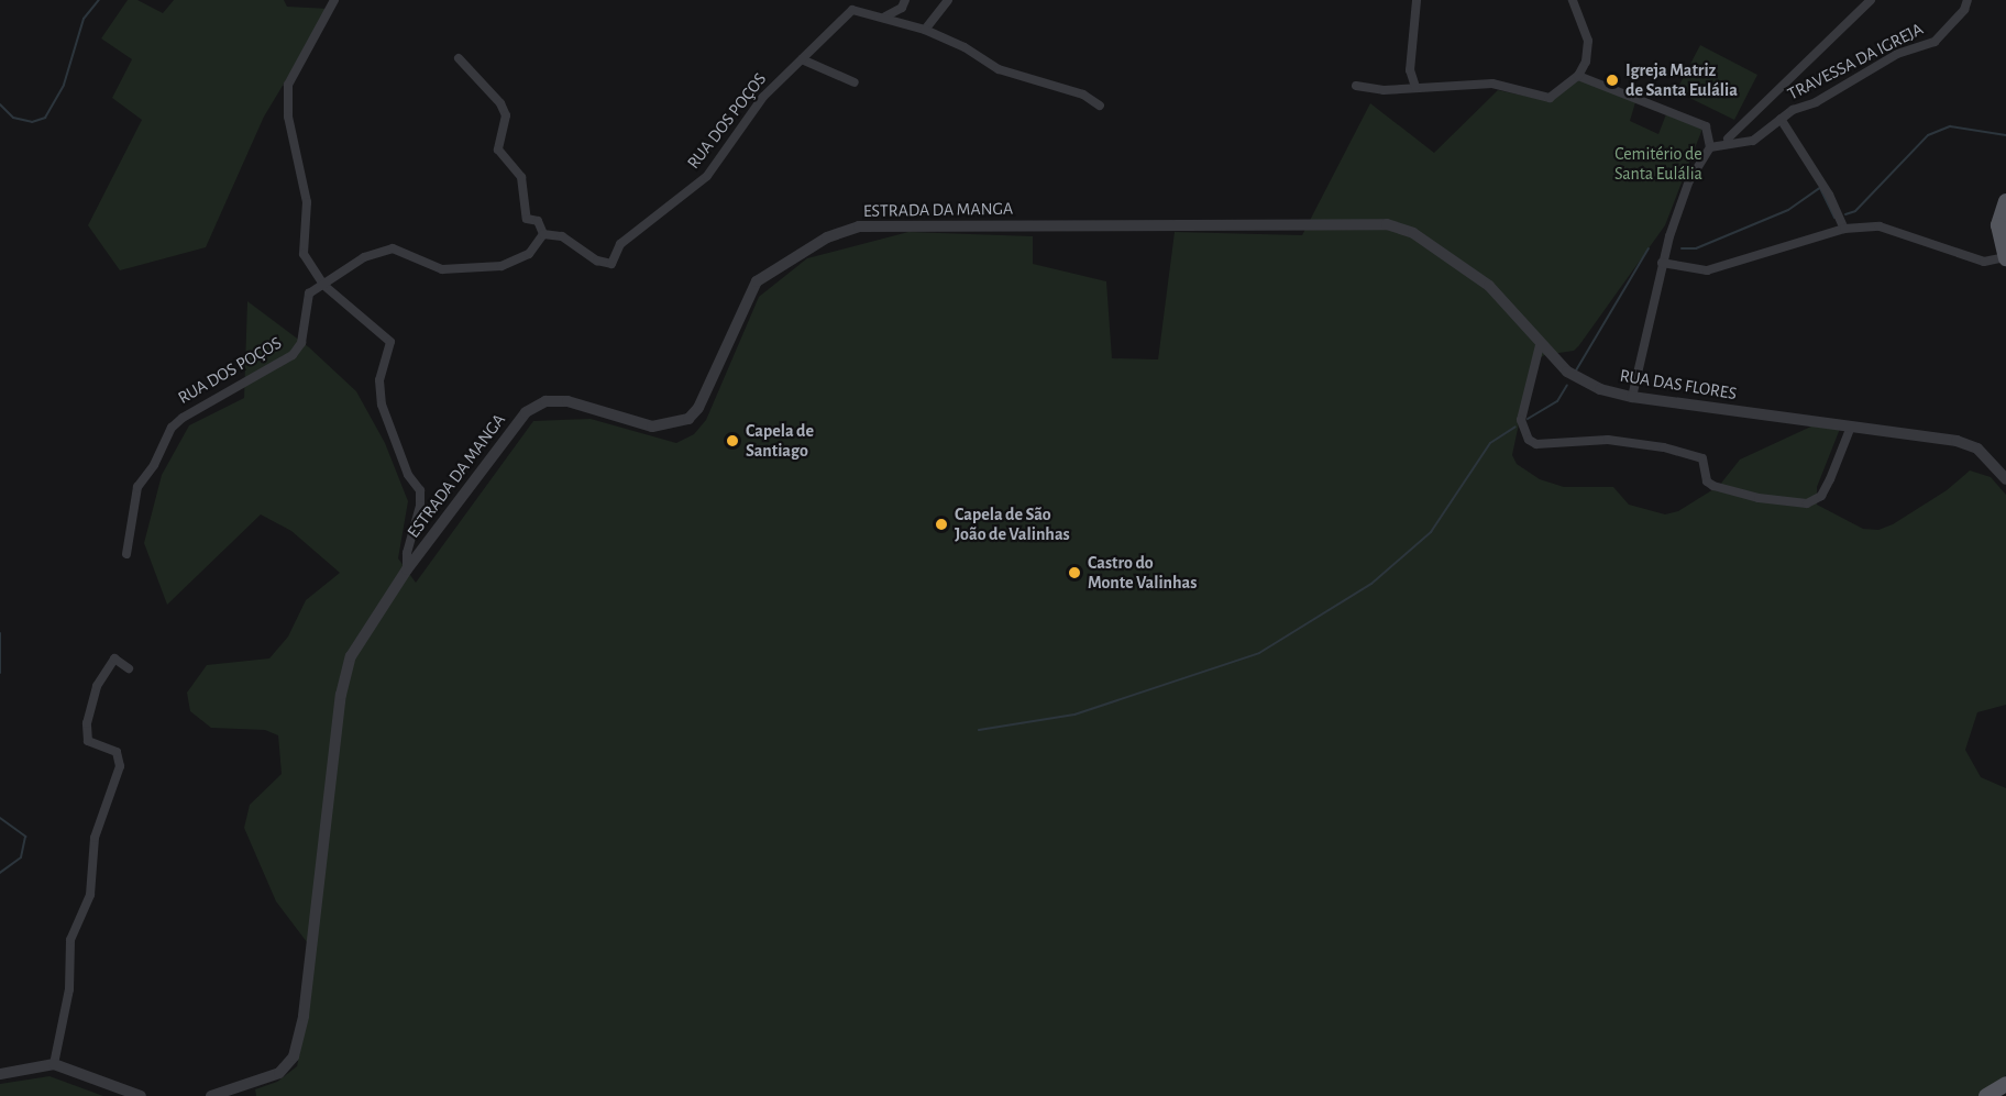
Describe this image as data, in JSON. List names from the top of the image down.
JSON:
{
  "streets": {
    "street": [
      "TRAVESSA DA IGREJA",
      "RUA DOS POÇOS",
      "ESTRADA DA MANGA",
      "RUA DAS FLORES"
    ]
  },
  "crossings": [
    ["ESTRADA DA MANGA", "RUA DAS FLORES"]
  ],
  "parks": ["Cemitério de Santa Eulália"],
  "places": [
    "Igreja Matriz de Santa Eulália",
    "Capela de Santiago",
    "Capela de São João de Valinhas",
    "Castro do Monte Valinhas"
  ]
}
